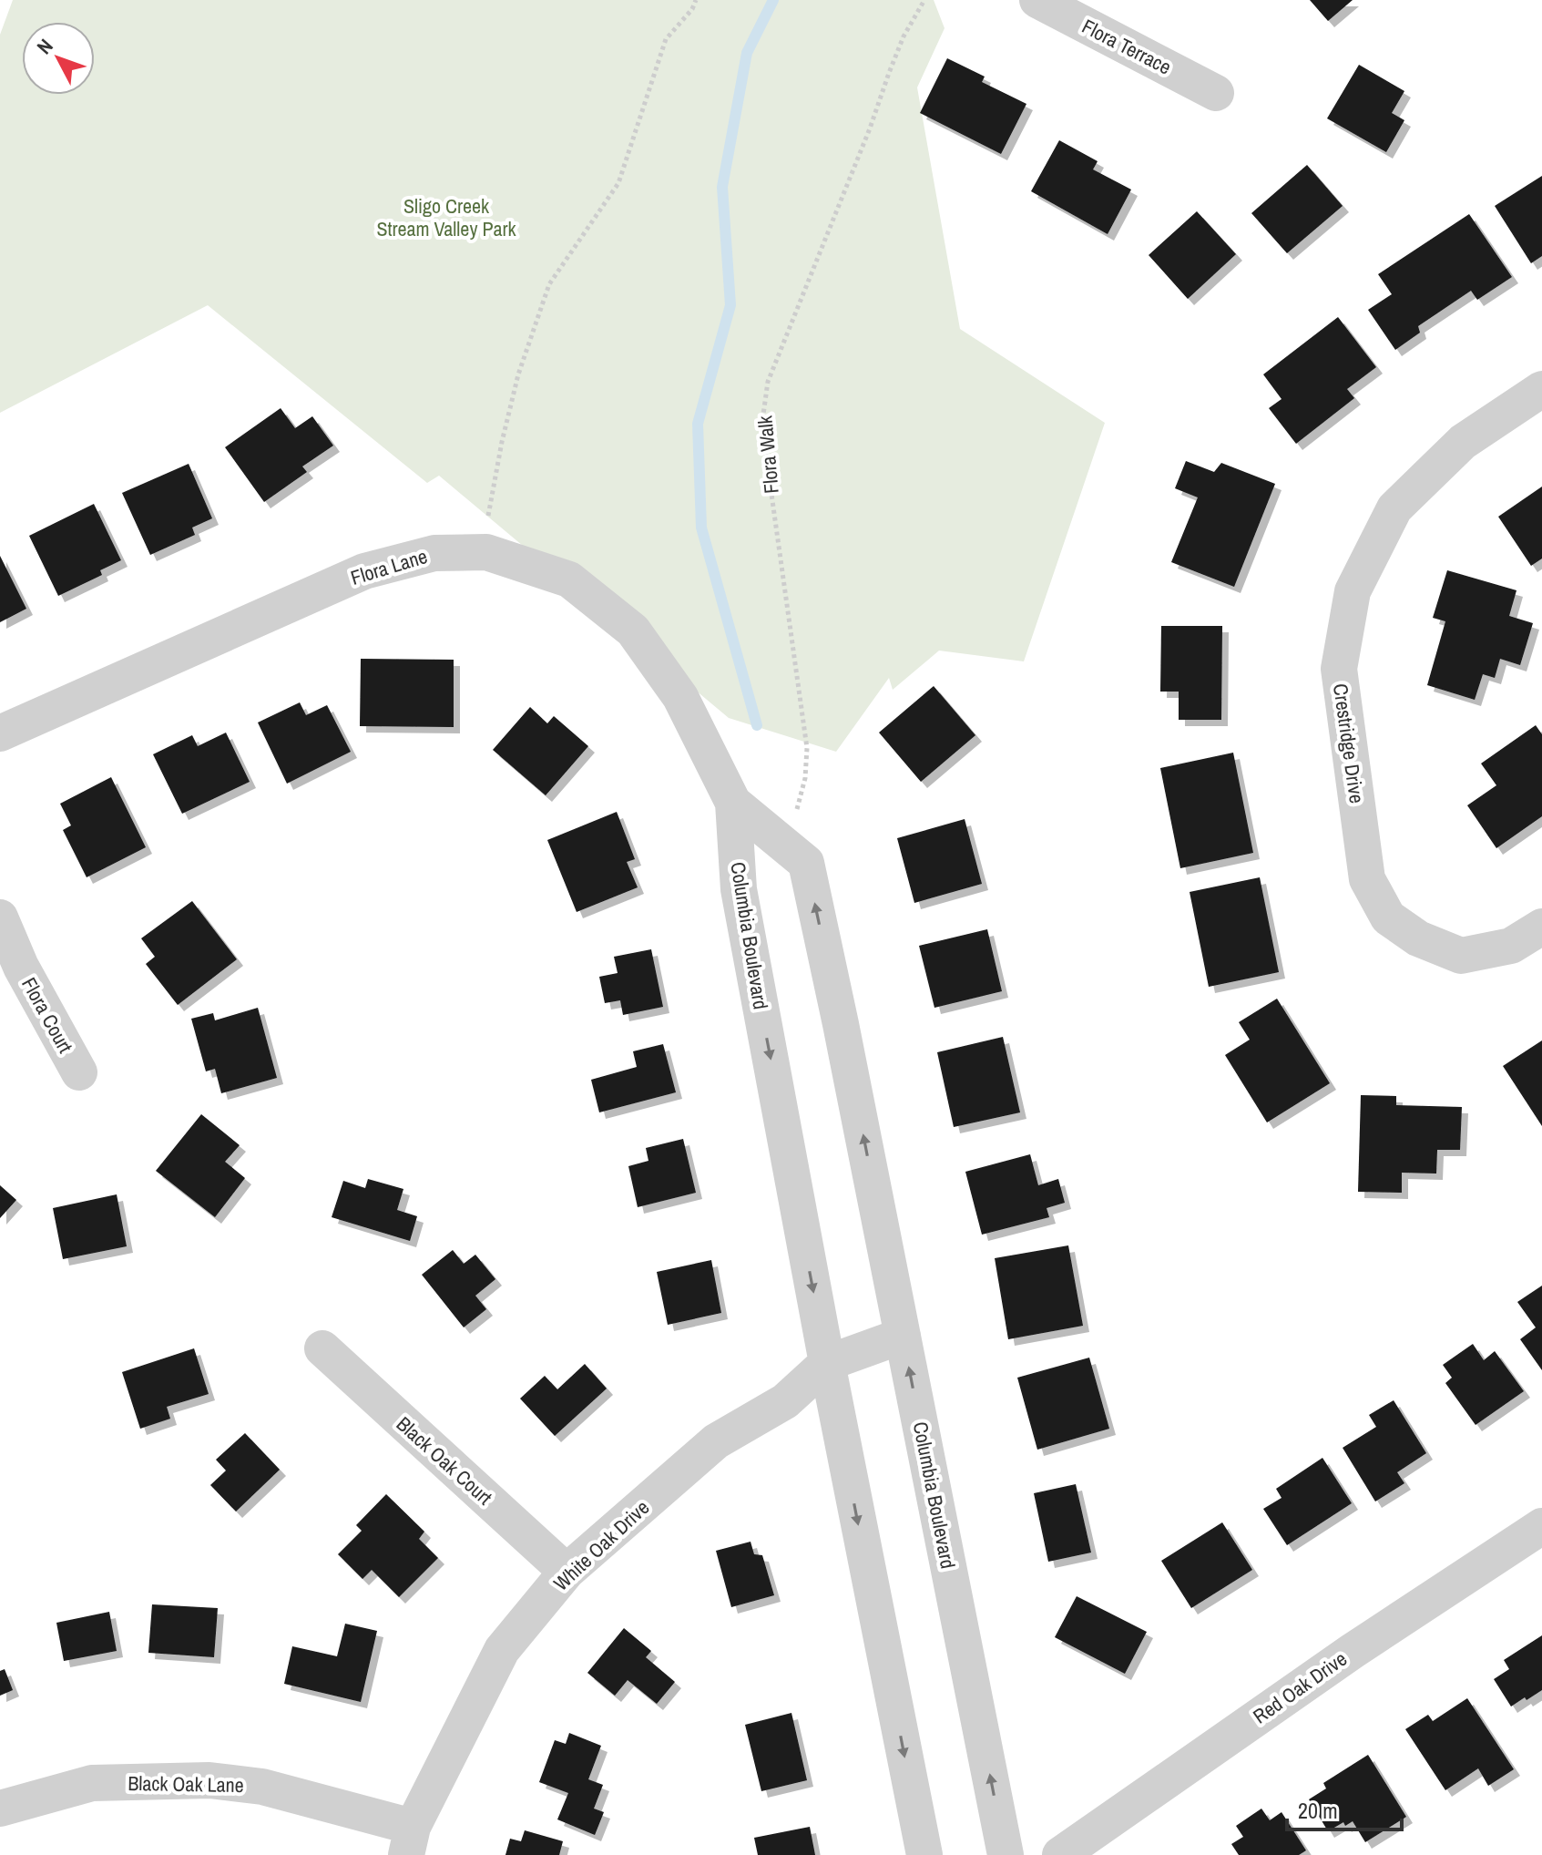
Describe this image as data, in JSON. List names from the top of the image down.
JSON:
{
  "streets": {
    "street": [
      "Flora Terrace",
      "Flora Lane",
      "Crestridge Drive",
      "Columbia Boulevard",
      "Flora Court",
      "Black Oak Court",
      "White Oak Drive",
      "Red Oak Drive",
      "Black Oak Lane"
    ],
    "path": ["Flora Walk"]
  },
  "crossings": [
    ["Flora Walk", "Columbia Boulevard"],
    ["Flora Lane", "Columbia Boulevard"],
    ["Columbia Boulevard", "White Oak Drive"],
    ["Black Oak Court", "White Oak Drive"],
    ["White Oak Drive", "Black Oak Lane"]
  ],
  "parks": ["Sligo Creek Stream Valley Park"],
  "scale_bar": "20 m",
  "north": "top left"
}
